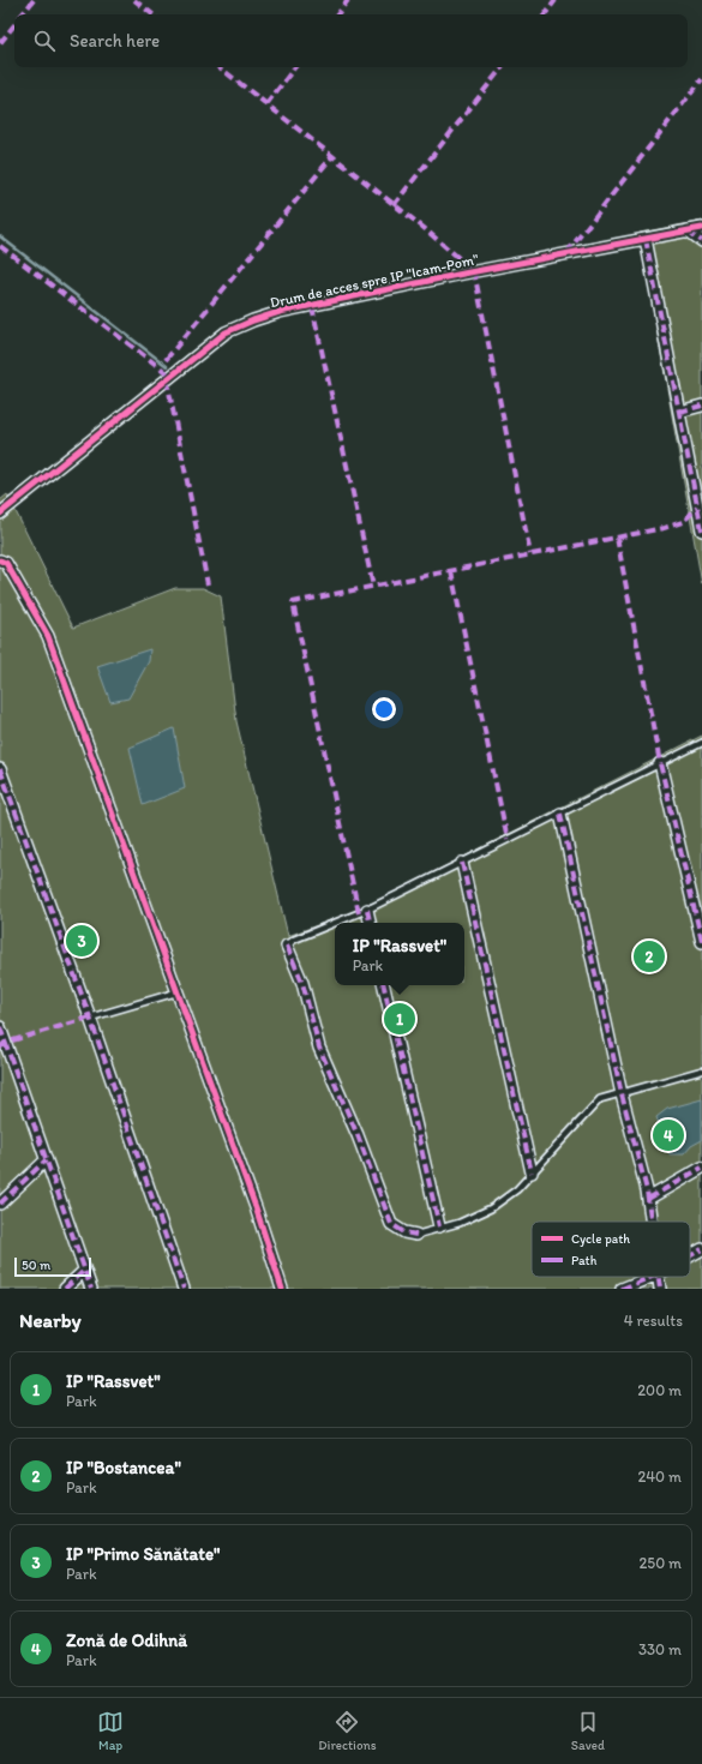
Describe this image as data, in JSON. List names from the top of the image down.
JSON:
{
  "streets": {
    "street": ["Drum de acces spre IP \"Icam-Pom\""]
  },
  "legend": ["Cycle path", "Path"],
  "scale_bar": "50 m",
  "page": {
    "search": "Search here",
    "popup": ["IP \"Rassvet\"", "Park"],
    "pins": [
      "3",
      "2",
      "1",
      "4"
    ],
    "scale": "50 m",
    "heading": ["Nearby", "4 results"],
    "list": [
      {
        "mark": "1",
        "name": "IP \"Rassvet\"",
        "note": "Park",
        "value": "200 m"
      },
      {
        "mark": "2",
        "name": "IP \"Bostancea\"",
        "note": "Park",
        "value": "240 m"
      },
      {
        "mark": "3",
        "name": "IP \"Primo Sănătate\"",
        "note": "Park",
        "value": "250 m"
      },
      {
        "mark": "4",
        "name": "Zonă de Odihnă",
        "note": "Park",
        "value": "330 m"
      }
    ],
    "nav": ["Map", "Directions", "Saved"]
  }
}
